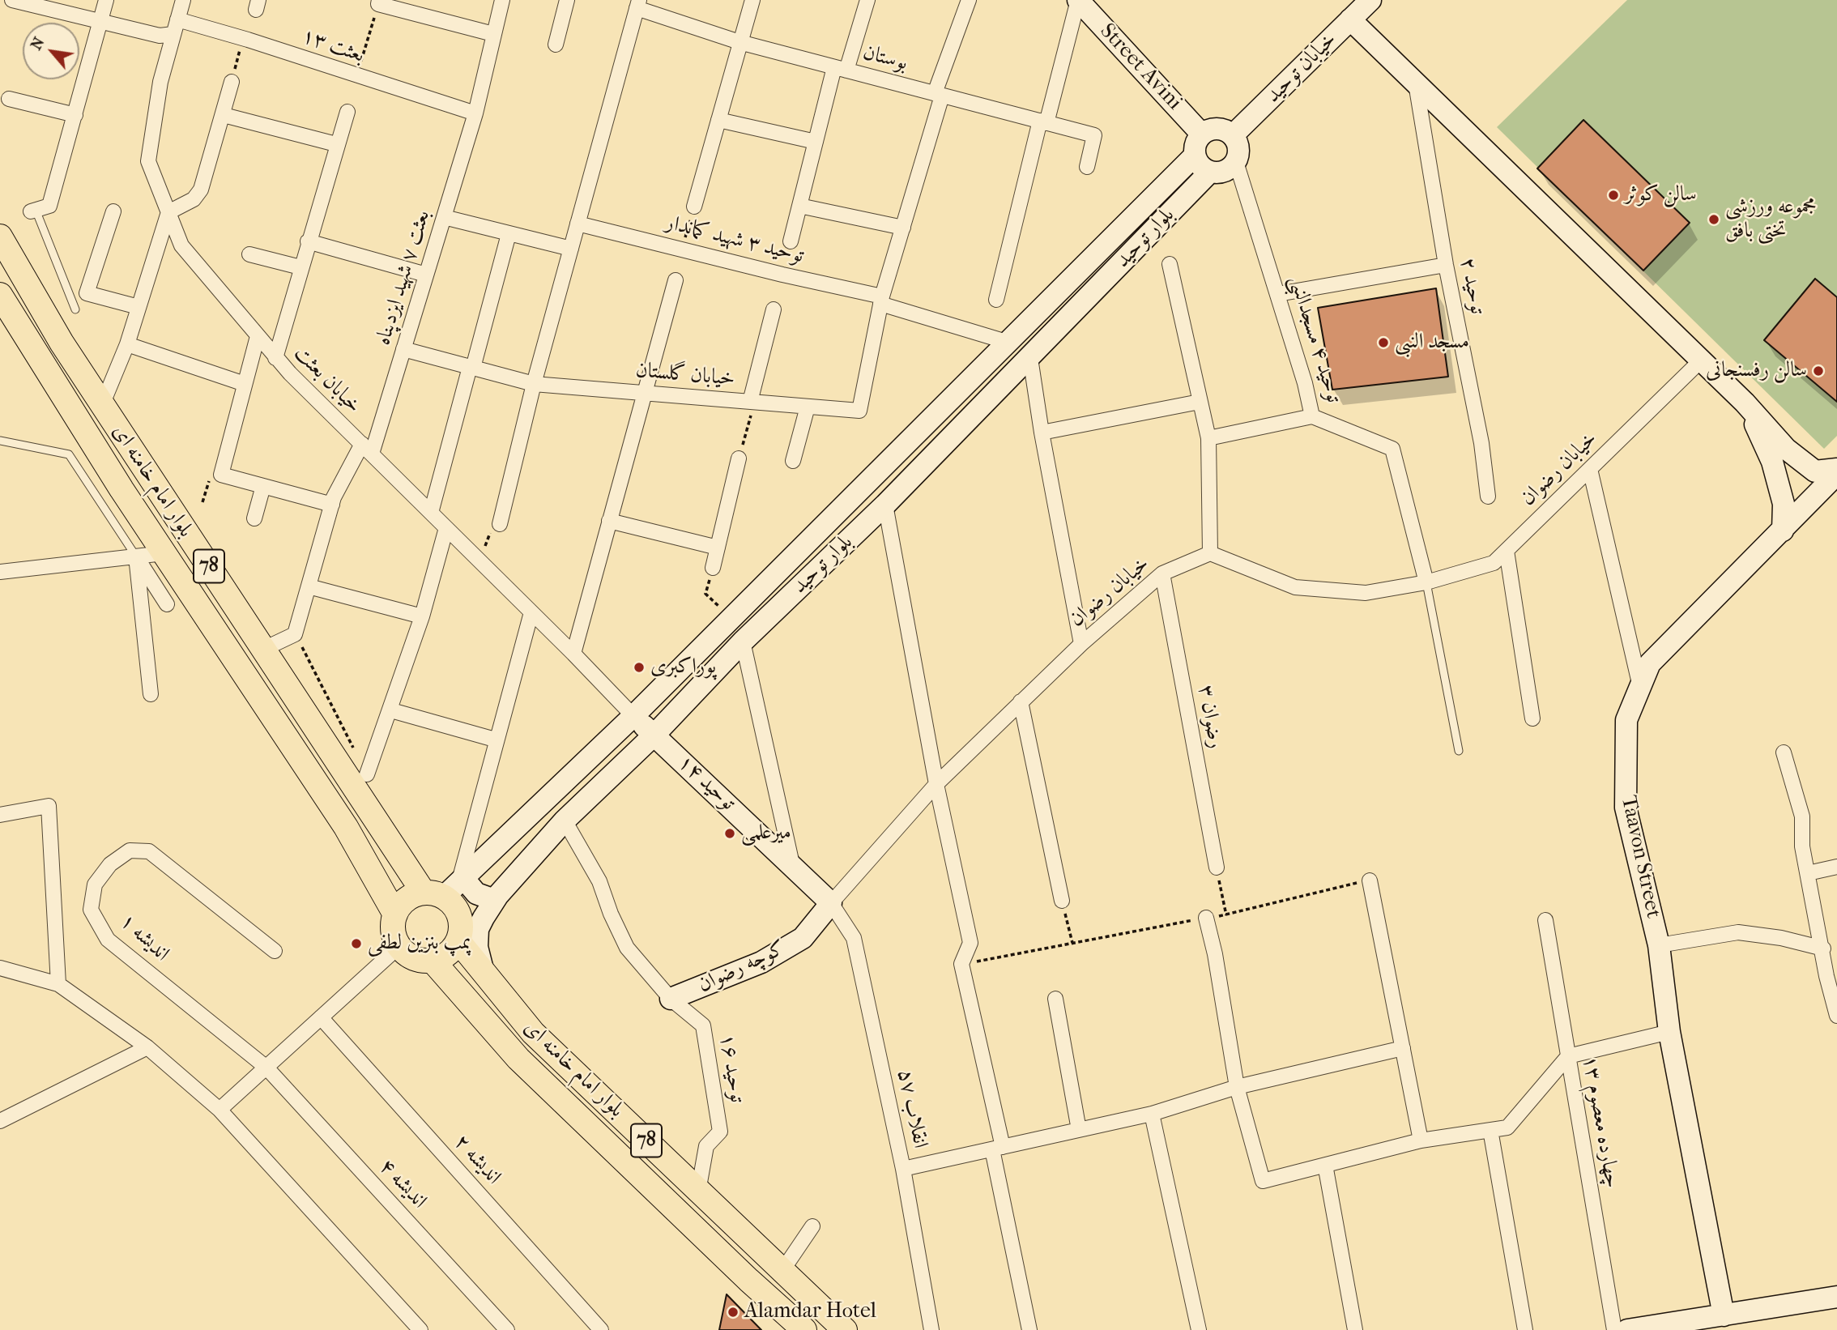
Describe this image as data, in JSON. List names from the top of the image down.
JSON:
{
  "streets": {
    "main road": ["بلوار امام خامنه ای", "78"],
    "street": [
      "بعثت ۱۳",
      "بوستان",
      "Street Avini",
      "خیابان توحید",
      "بلوار توحید",
      "توحید ۳ شهید کماندار",
      "بعثت ۷ شهید ایزدپناه",
      "توحید ۲",
      "توحید ۴ مسجدالنبی",
      "خیابان گلستان",
      "خیابان بعثت",
      "خیابان رضوان",
      "رضوان ۳",
      "توحید ۱۴",
      "Taavon Street",
      "اندیشه ۱",
      "کوچه رضوان",
      "توحید ۱۶",
      "انقلاب ۵۷",
      "چهارده معصوم ۱۳",
      "اندیشه ۲",
      "اندیشه ۴"
    ]
  },
  "crossings": [
    ["بعثت ۱۳", "بعثت ۷ شهید ایزدپناه"],
    ["بعثت ۱۳", "خیابان بعثت"],
    ["Street Avini", "خیابان توحید"],
    ["Street Avini", "بلوار توحید"],
    ["Street Avini", "توحید ۴ مسجدالنبی"],
    ["خیابان توحید", "بلوار توحید"],
    ["خیابان توحید", "توحید ۴ مسجدالنبی"],
    ["بلوار توحید", "توحید ۳ شهید کماندار"],
    ["بلوار توحید", "توحید ۴ مسجدالنبی"],
    ["بلوار توحید", "خیابان بعثت"],
    ["بلوار توحید", "بلوار امام خامنه ای"],
    ["بلوار توحید", "78"],
    ["بلوار توحید", "توحید ۱۴"],
    ["بلوار توحید", "توحید ۱۶"],
    ["توحید ۳ شهید کماندار", "خیابان گلستان"],
    ["بعثت ۷ شهید ایزدپناه", "خیابان گلستان"],
    ["بعثت ۷ شهید ایزدپناه", "خیابان بعثت"],
    ["توحید ۴ مسجدالنبی", "خیابان رضوان"],
    ["خیابان بعثت", "توحید ۱۴"],
    ["خیابان رضوان", "رضوان ۳"],
    ["خیابان رضوان", "توحید ۱۴"],
    ["خیابان رضوان", "کوچه رضوان"],
    ["خیابان رضوان", "انقلاب ۵۷"],
    ["بلوار امام خامنه ای", "78"],
    ["بلوار امام خامنه ای", "توحید ۱۶"],
    ["توحید ۱۴", "کوچه رضوان"],
    ["توحید ۱۴", "انقلاب ۵۷"],
    ["اندیشه ۱", "اندیشه ۴"],
    ["کوچه رضوان", "توحید ۱۶"],
    ["کوچه رضوان", "انقلاب ۵۷"]
  ],
  "places": [
    "سالن کوثر",
    "مجموعه ورزشی تختی بافق",
    "مسجد النبی",
    "سالن رفسنجانی",
    "پوراکبری",
    "میرعلمی",
    "پمپ بنزین لطفی",
    "Alamdar Hotel"
  ],
  "north": "top left"
}
